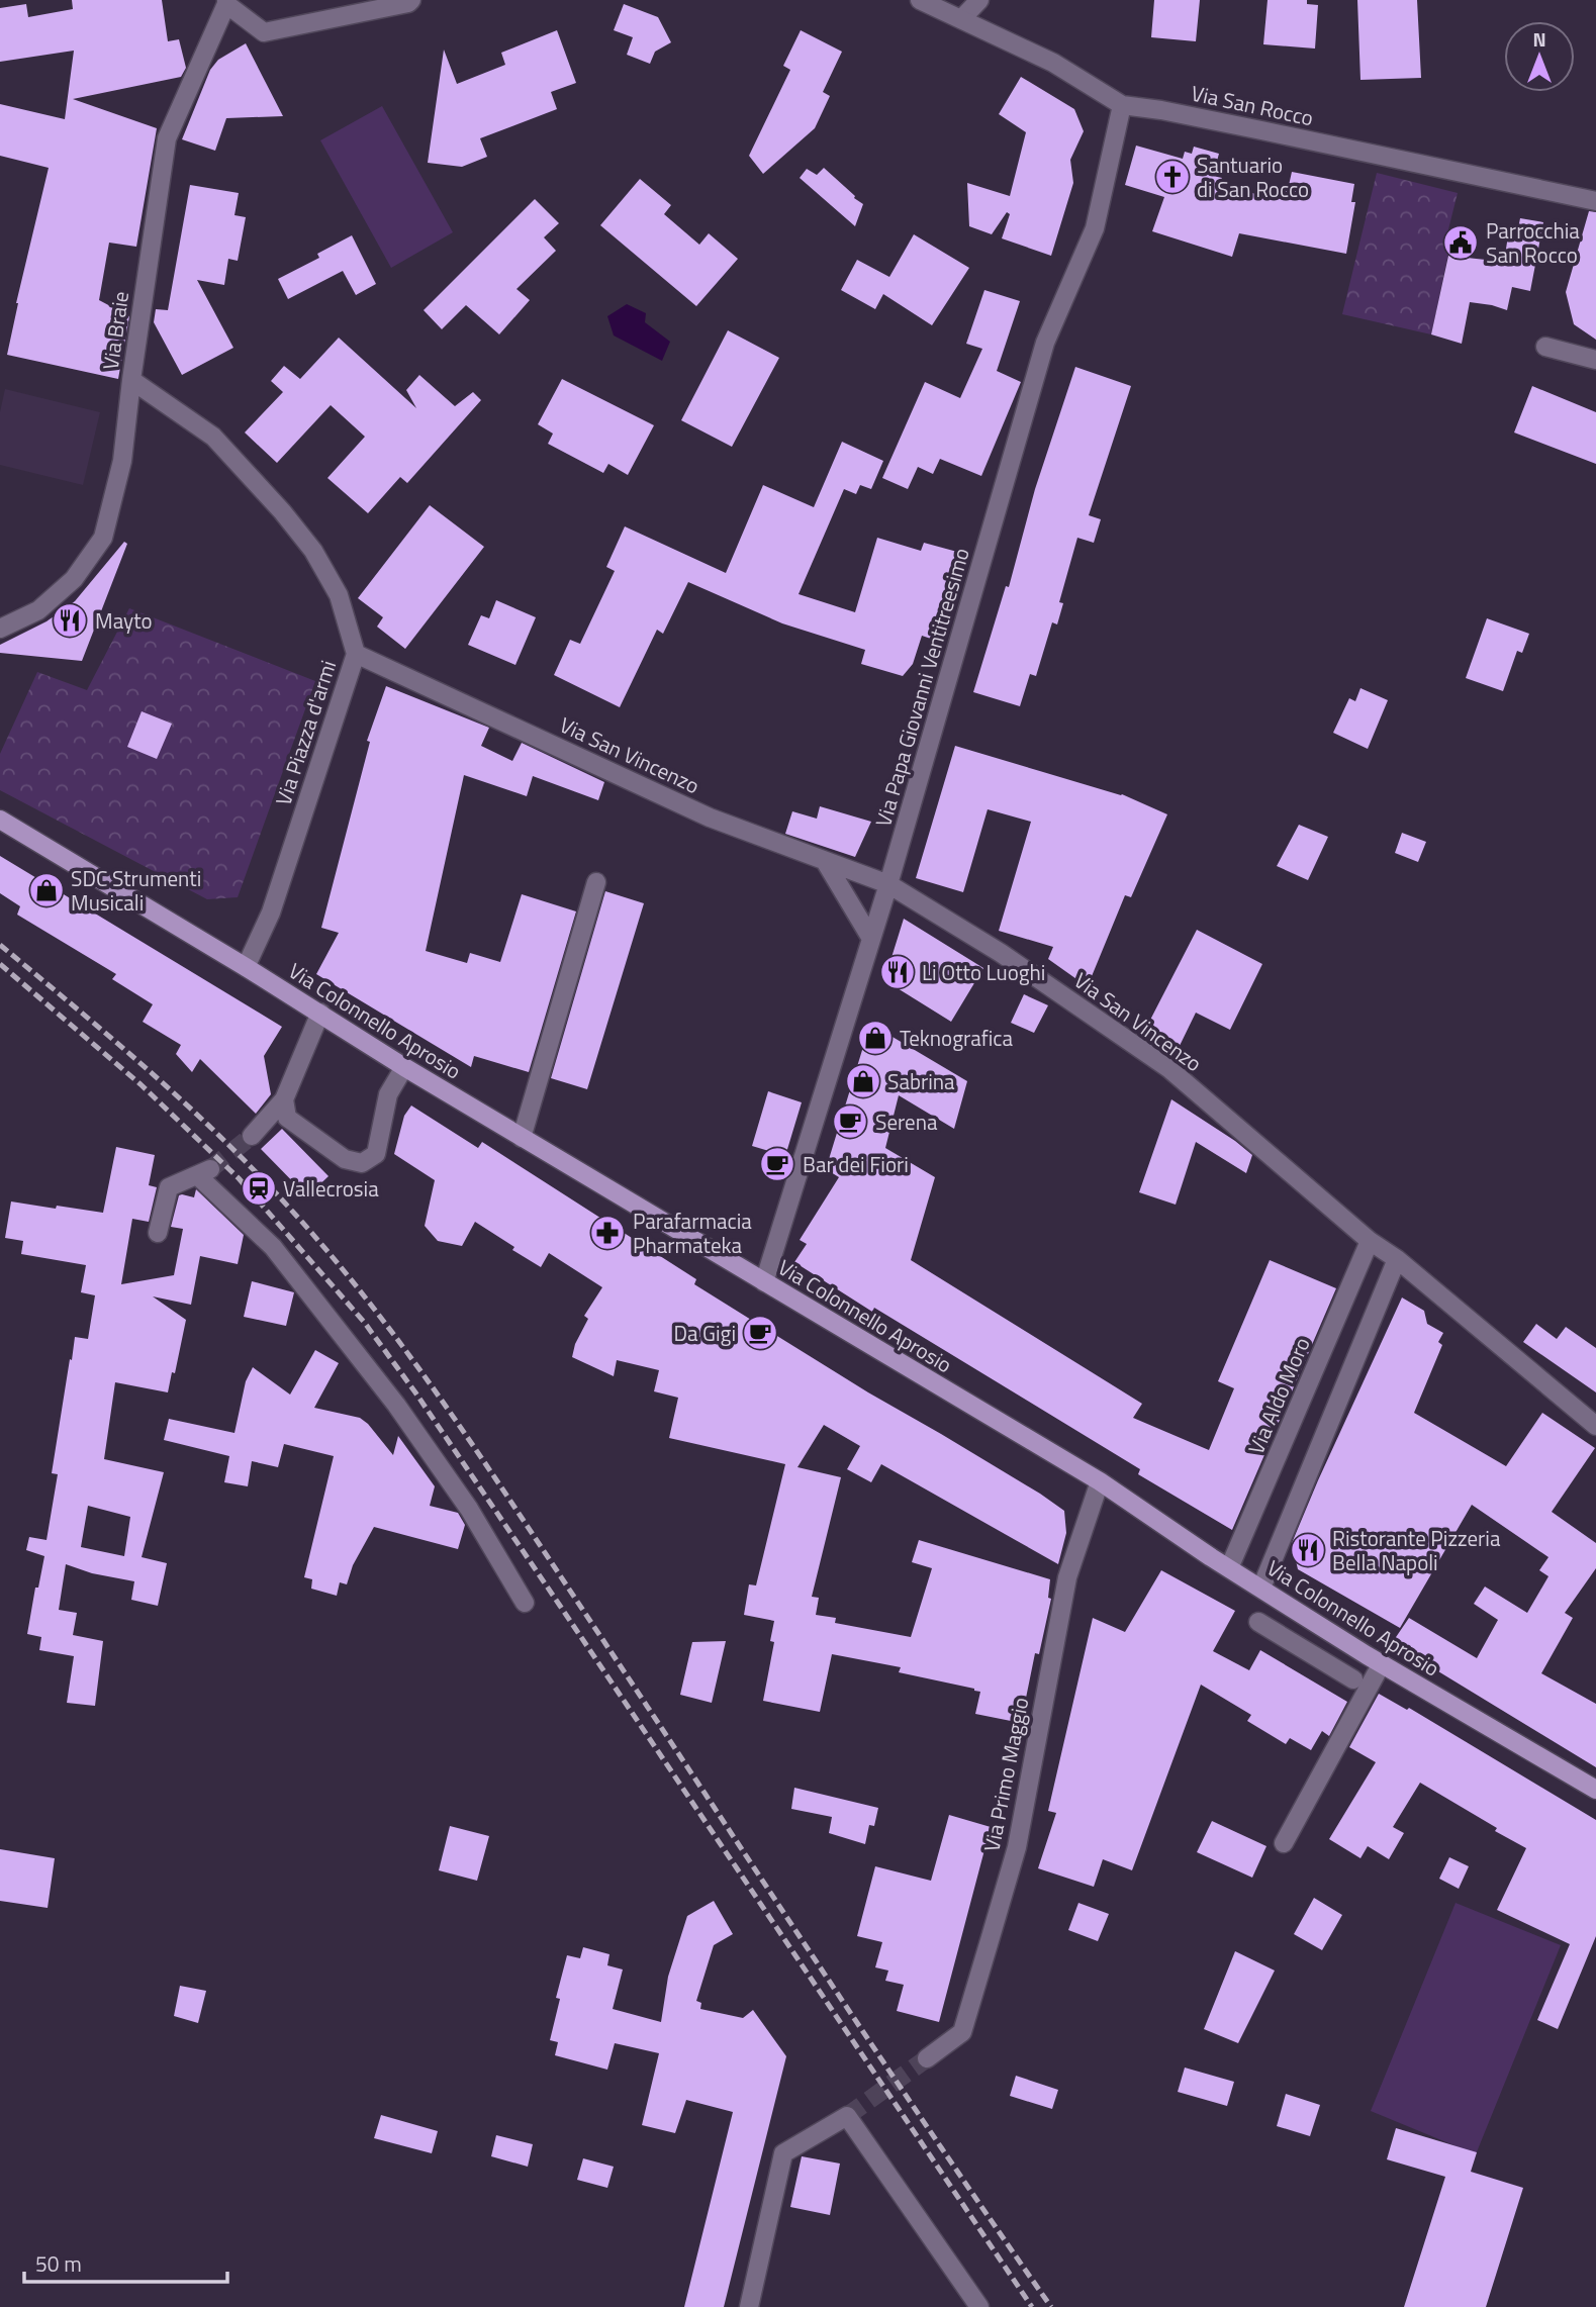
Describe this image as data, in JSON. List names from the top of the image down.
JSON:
{
  "streets": {
    "main road": ["Via Colonnello Aprosio"],
    "street": [
      "Via San Rocco",
      "Via Braie",
      "Via Papa Giovanni Ventitreesimo",
      "Via Piazza d'armi",
      "Via San Vincenzo",
      "Via Aldo Moro",
      "Via Primo Maggio"
    ]
  },
  "crossings": [
    ["Via San Rocco", "Via Papa Giovanni Ventitreesimo"],
    ["Via Braie", "Via Piazza d'armi"],
    ["Via Papa Giovanni Ventitreesimo", "Via San Vincenzo"],
    ["Via Papa Giovanni Ventitreesimo", "Via Colonnello Aprosio"],
    ["Via Piazza d'armi", "Via San Vincenzo"],
    ["Via Piazza d'armi", "Via Colonnello Aprosio"],
    ["Via San Vincenzo", "Via Aldo Moro"],
    ["Via Colonnello Aprosio", "Via Aldo Moro"],
    ["Via Colonnello Aprosio", "Via Primo Maggio"]
  ],
  "places": {
    "church": ["Santuario di San Rocco"],
    "public building": ["Parrocchia San Rocco"],
    "restaurant": ["Mayto", "Li Otto Luoghi", "Ristorante Pizzeria Bella Napoli"],
    "shop": ["SDC Strumenti Musicali", "Teknografica", "Sabrina"],
    "cafe": ["Serena", "Bar dei Fiori", "Da Gigi"],
    "station": ["Vallecrosia"],
    "pharmacy": ["Parafarmacia Pharmateka"]
  },
  "scale_bar": "50 m",
  "north": "top"
}
